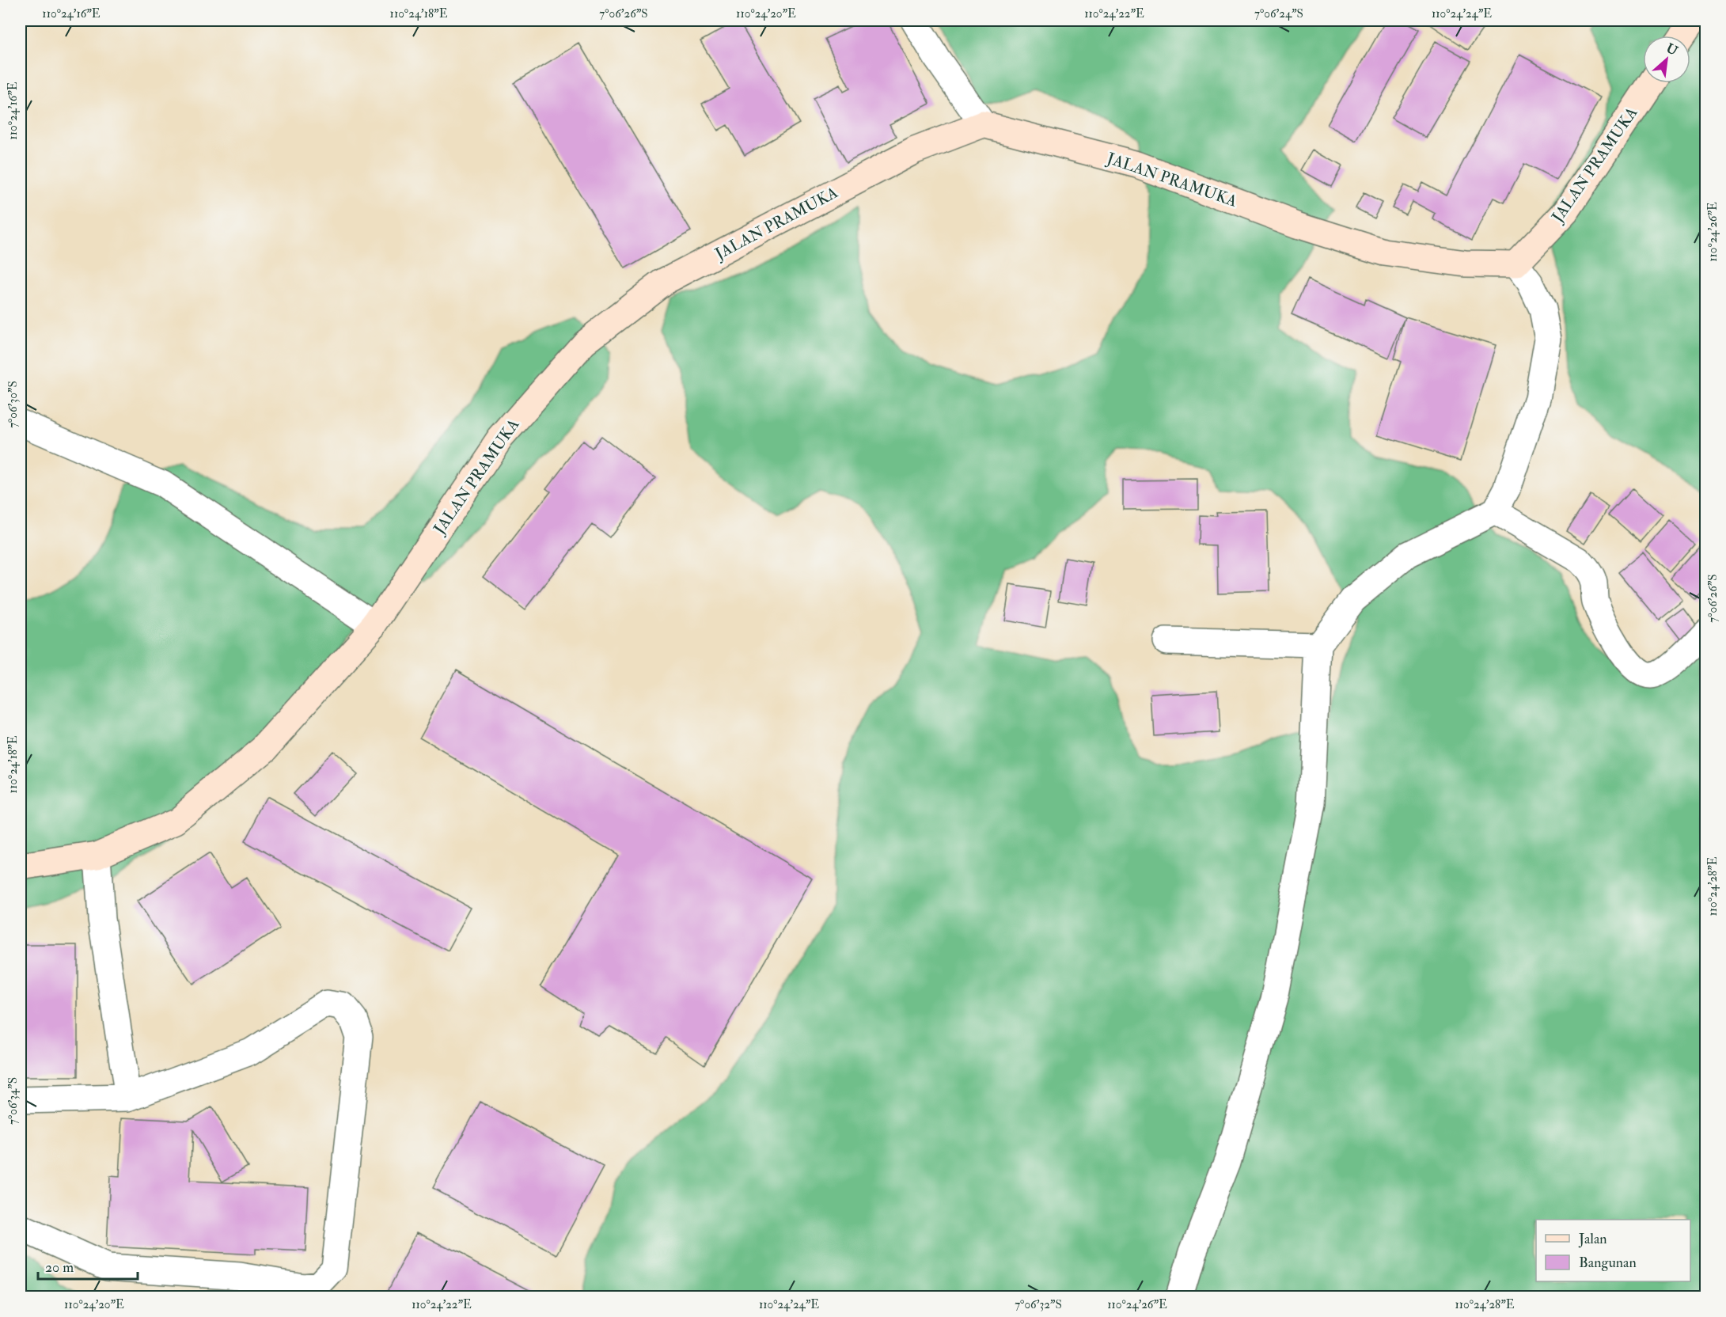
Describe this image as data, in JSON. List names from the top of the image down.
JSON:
{
  "streets": {
    "main road": ["JALAN PRAMUKA"]
  },
  "legend": ["Jalan", "Bangunan"],
  "scale_bar": "20 m",
  "north": "top right",
  "coordinates": [
    "110°24'16\"E",
    "110°24'18\"E",
    "7°06'26\"S",
    "110°24'20\"E",
    "110°24'22\"E",
    "7°06'24\"S",
    "110°24'24\"E",
    "110°24'26\"E",
    "7°06'30\"S",
    "110°24'28\"E",
    "7°06'34\"S",
    "7°06'32\"S"
  ]
}
